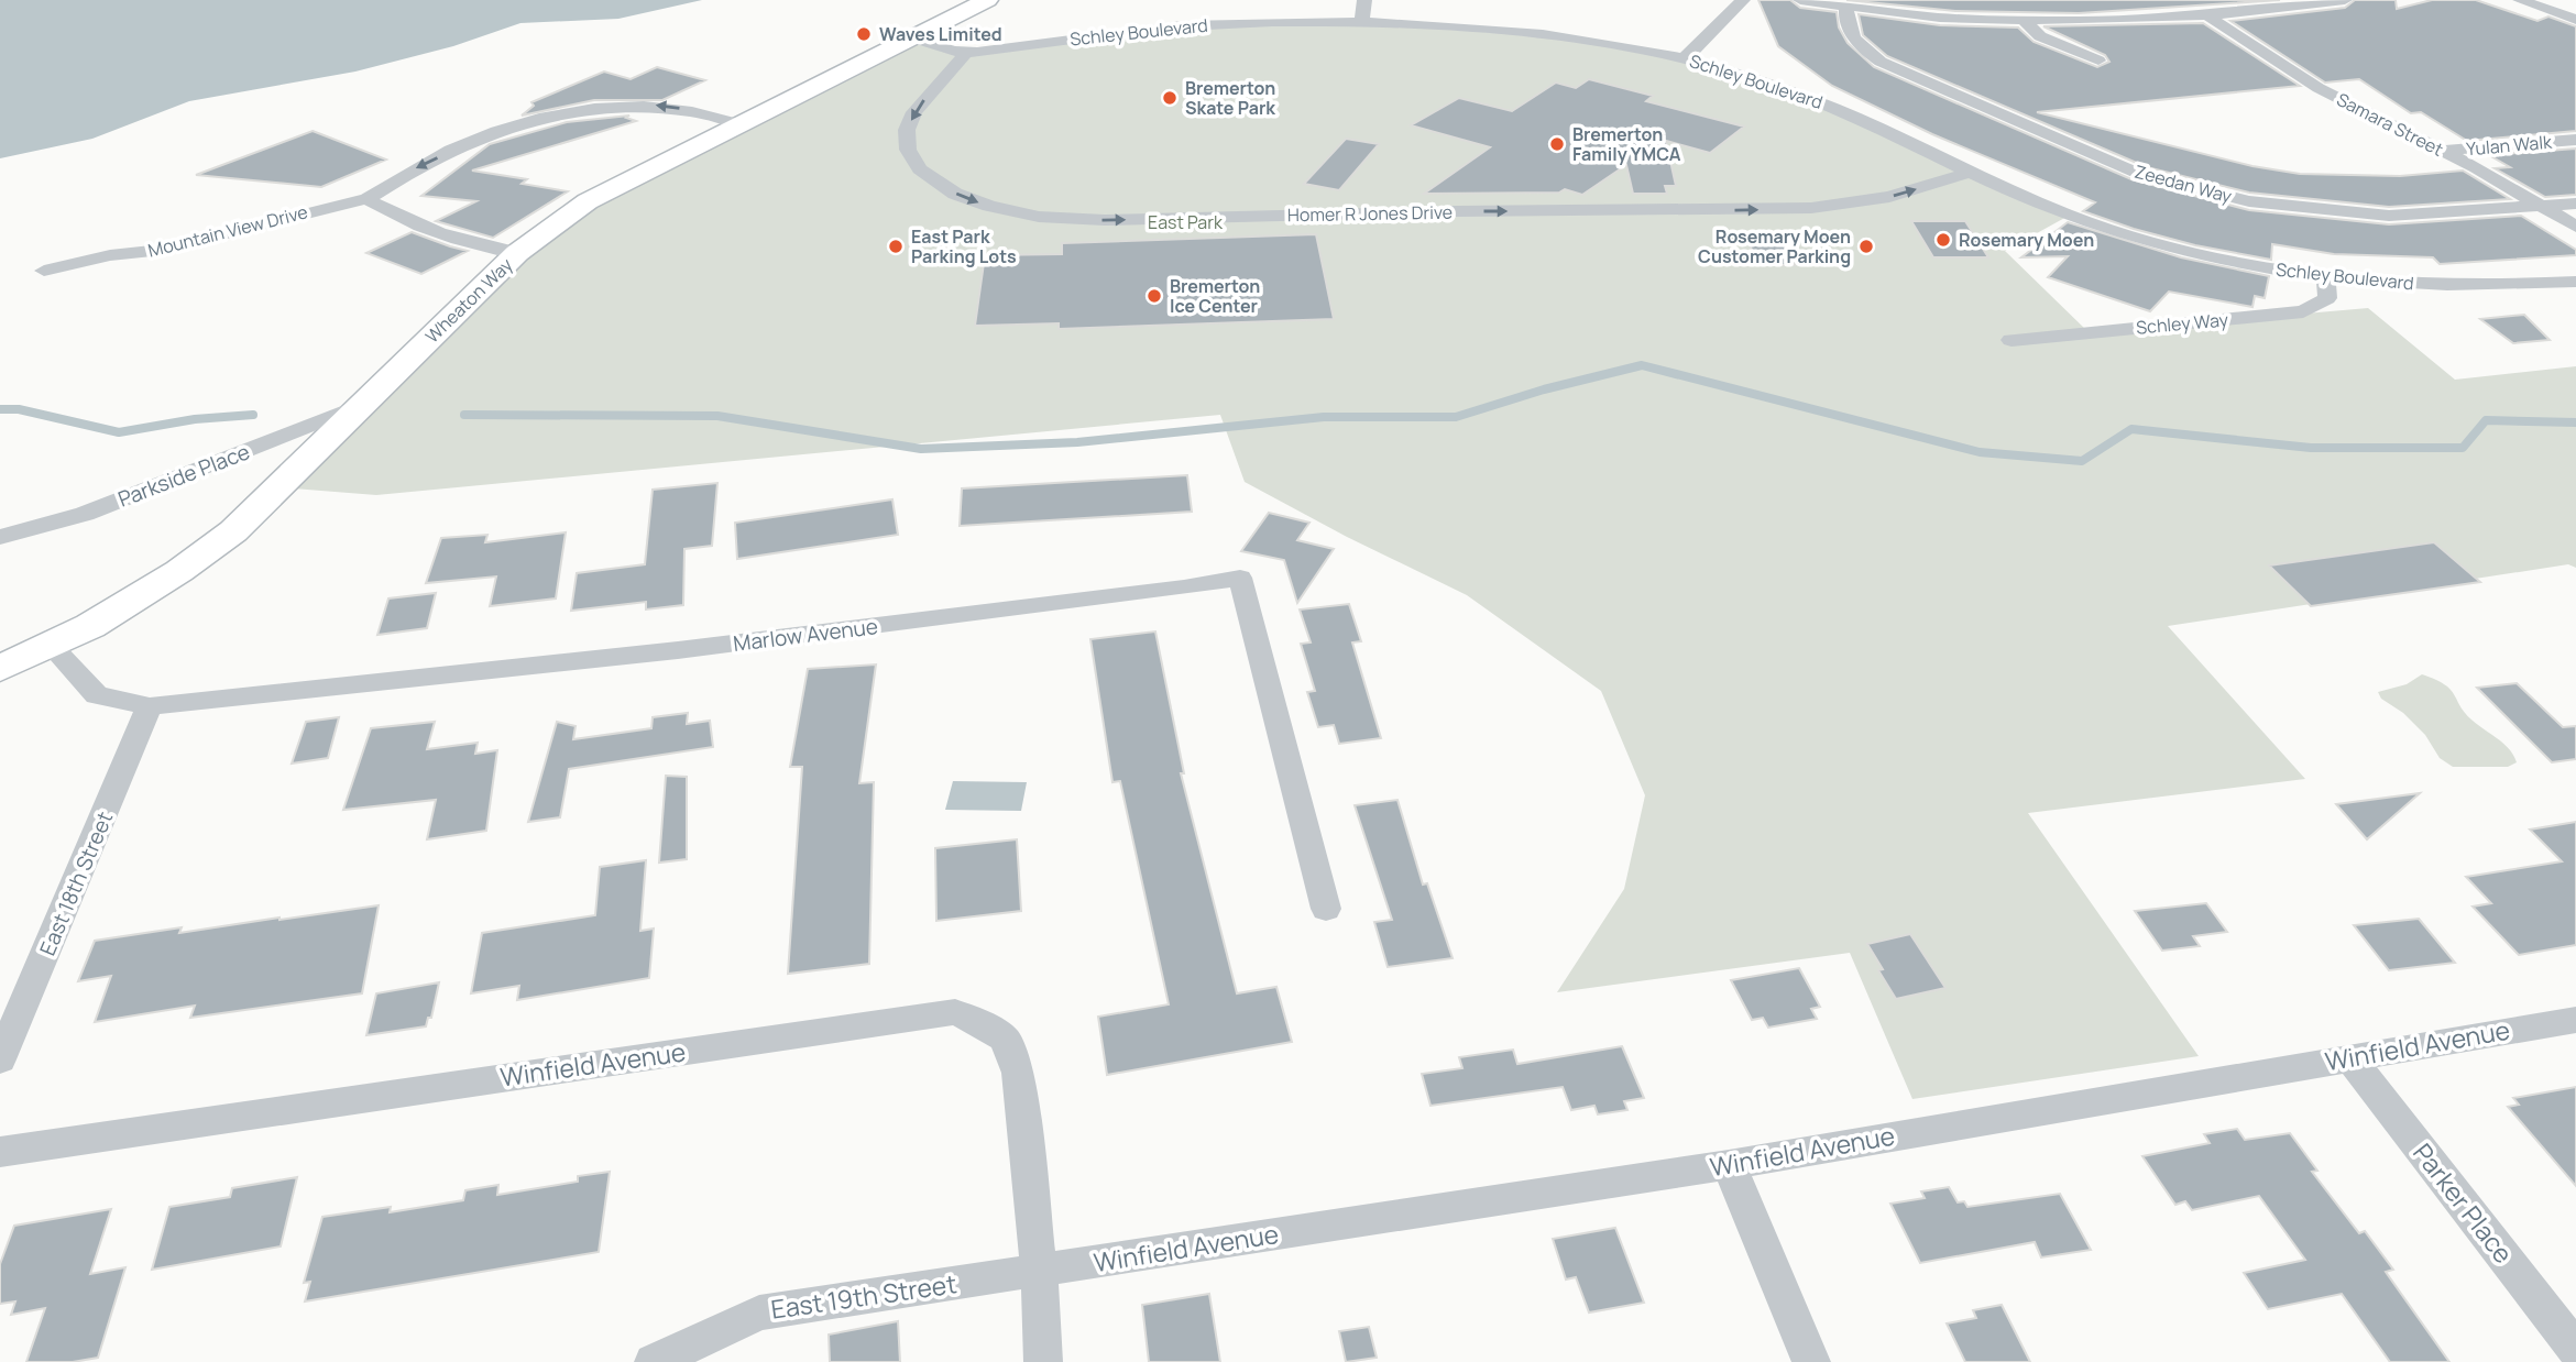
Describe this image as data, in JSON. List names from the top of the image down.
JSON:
{
  "streets": {
    "main road": ["Wheaton Way"],
    "street": [
      "Schley Boulevard",
      "Samara Street",
      "Yulan Walk",
      "Zeedan Way",
      "Homer R Jones Drive",
      "Mountain View Drive",
      "Schley Way",
      "Parkside Place",
      "Marlow Avenue",
      "East 18th Street",
      "Winfield Avenue",
      "Parker Place",
      "East 19th Street"
    ]
  },
  "crossings": [
    ["Schley Boulevard", "Homer R Jones Drive"],
    ["Schley Boulevard", "Wheaton Way"],
    ["Schley Boulevard", "Schley Way"],
    ["Samara Street", "Yulan Walk"],
    ["Samara Street", "Zeedan Way"],
    ["Mountain View Drive", "Wheaton Way"],
    ["Wheaton Way", "Parkside Place"],
    ["Wheaton Way", "Marlow Avenue"],
    ["Marlow Avenue", "East 18th Street"],
    ["Winfield Avenue", "Parker Place"],
    ["Winfield Avenue", "East 19th Street"]
  ],
  "one_way": ["Homer R Jones Drive", "Mountain View Drive"],
  "parks": ["East Park"],
  "places": [
    "Waves Limited",
    "Bremerton Skate Park",
    "Bremerton Family YMCA",
    "Rosemary Moen",
    "East Park Parking Lots",
    "Rosemary Moen Customer Parking",
    "Bremerton Ice Center"
  ]
}
